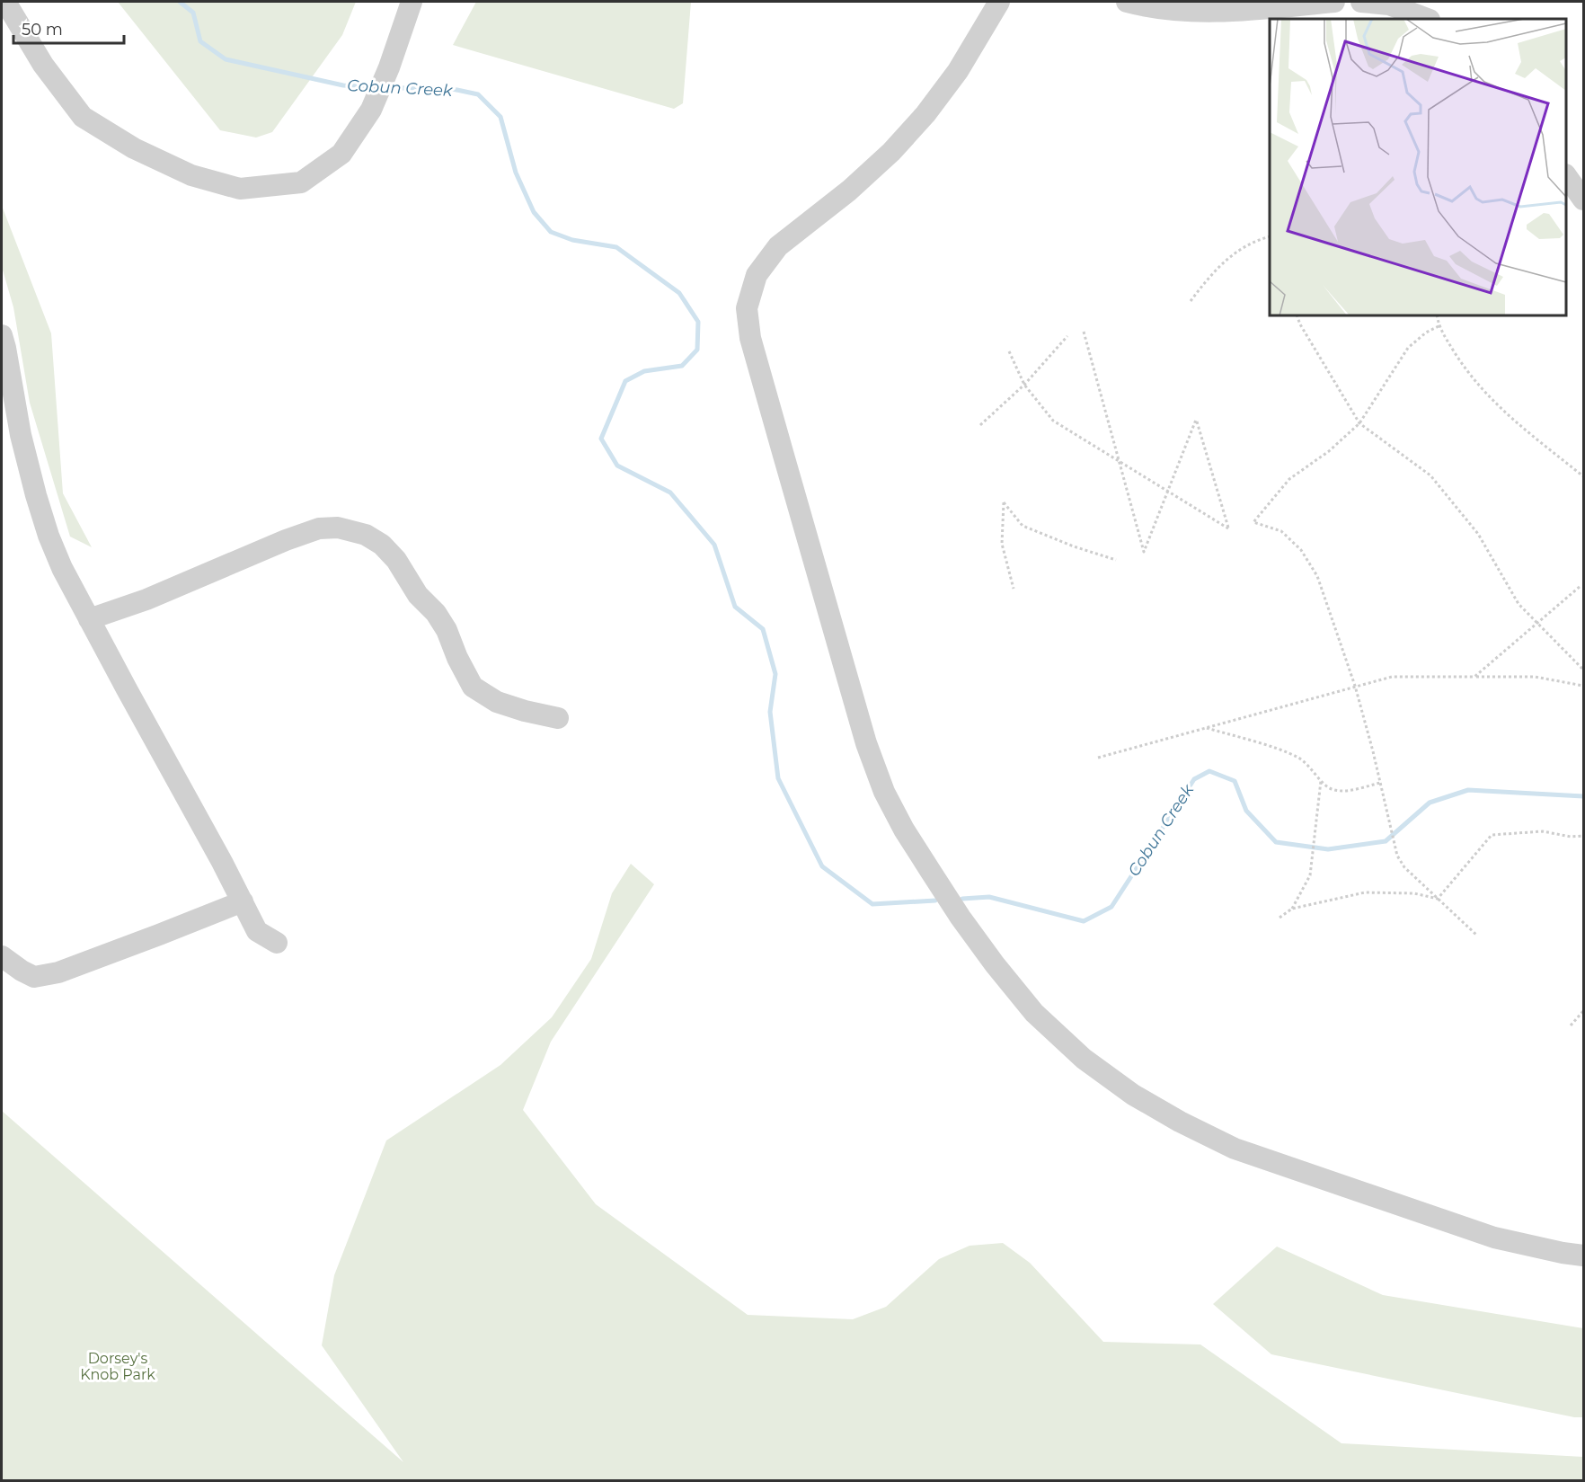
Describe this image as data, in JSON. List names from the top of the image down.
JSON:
{
  "water": ["Cobun Creek"],
  "parks": ["Dorsey's Knob Park"],
  "scale_bar": "50 m"
}
